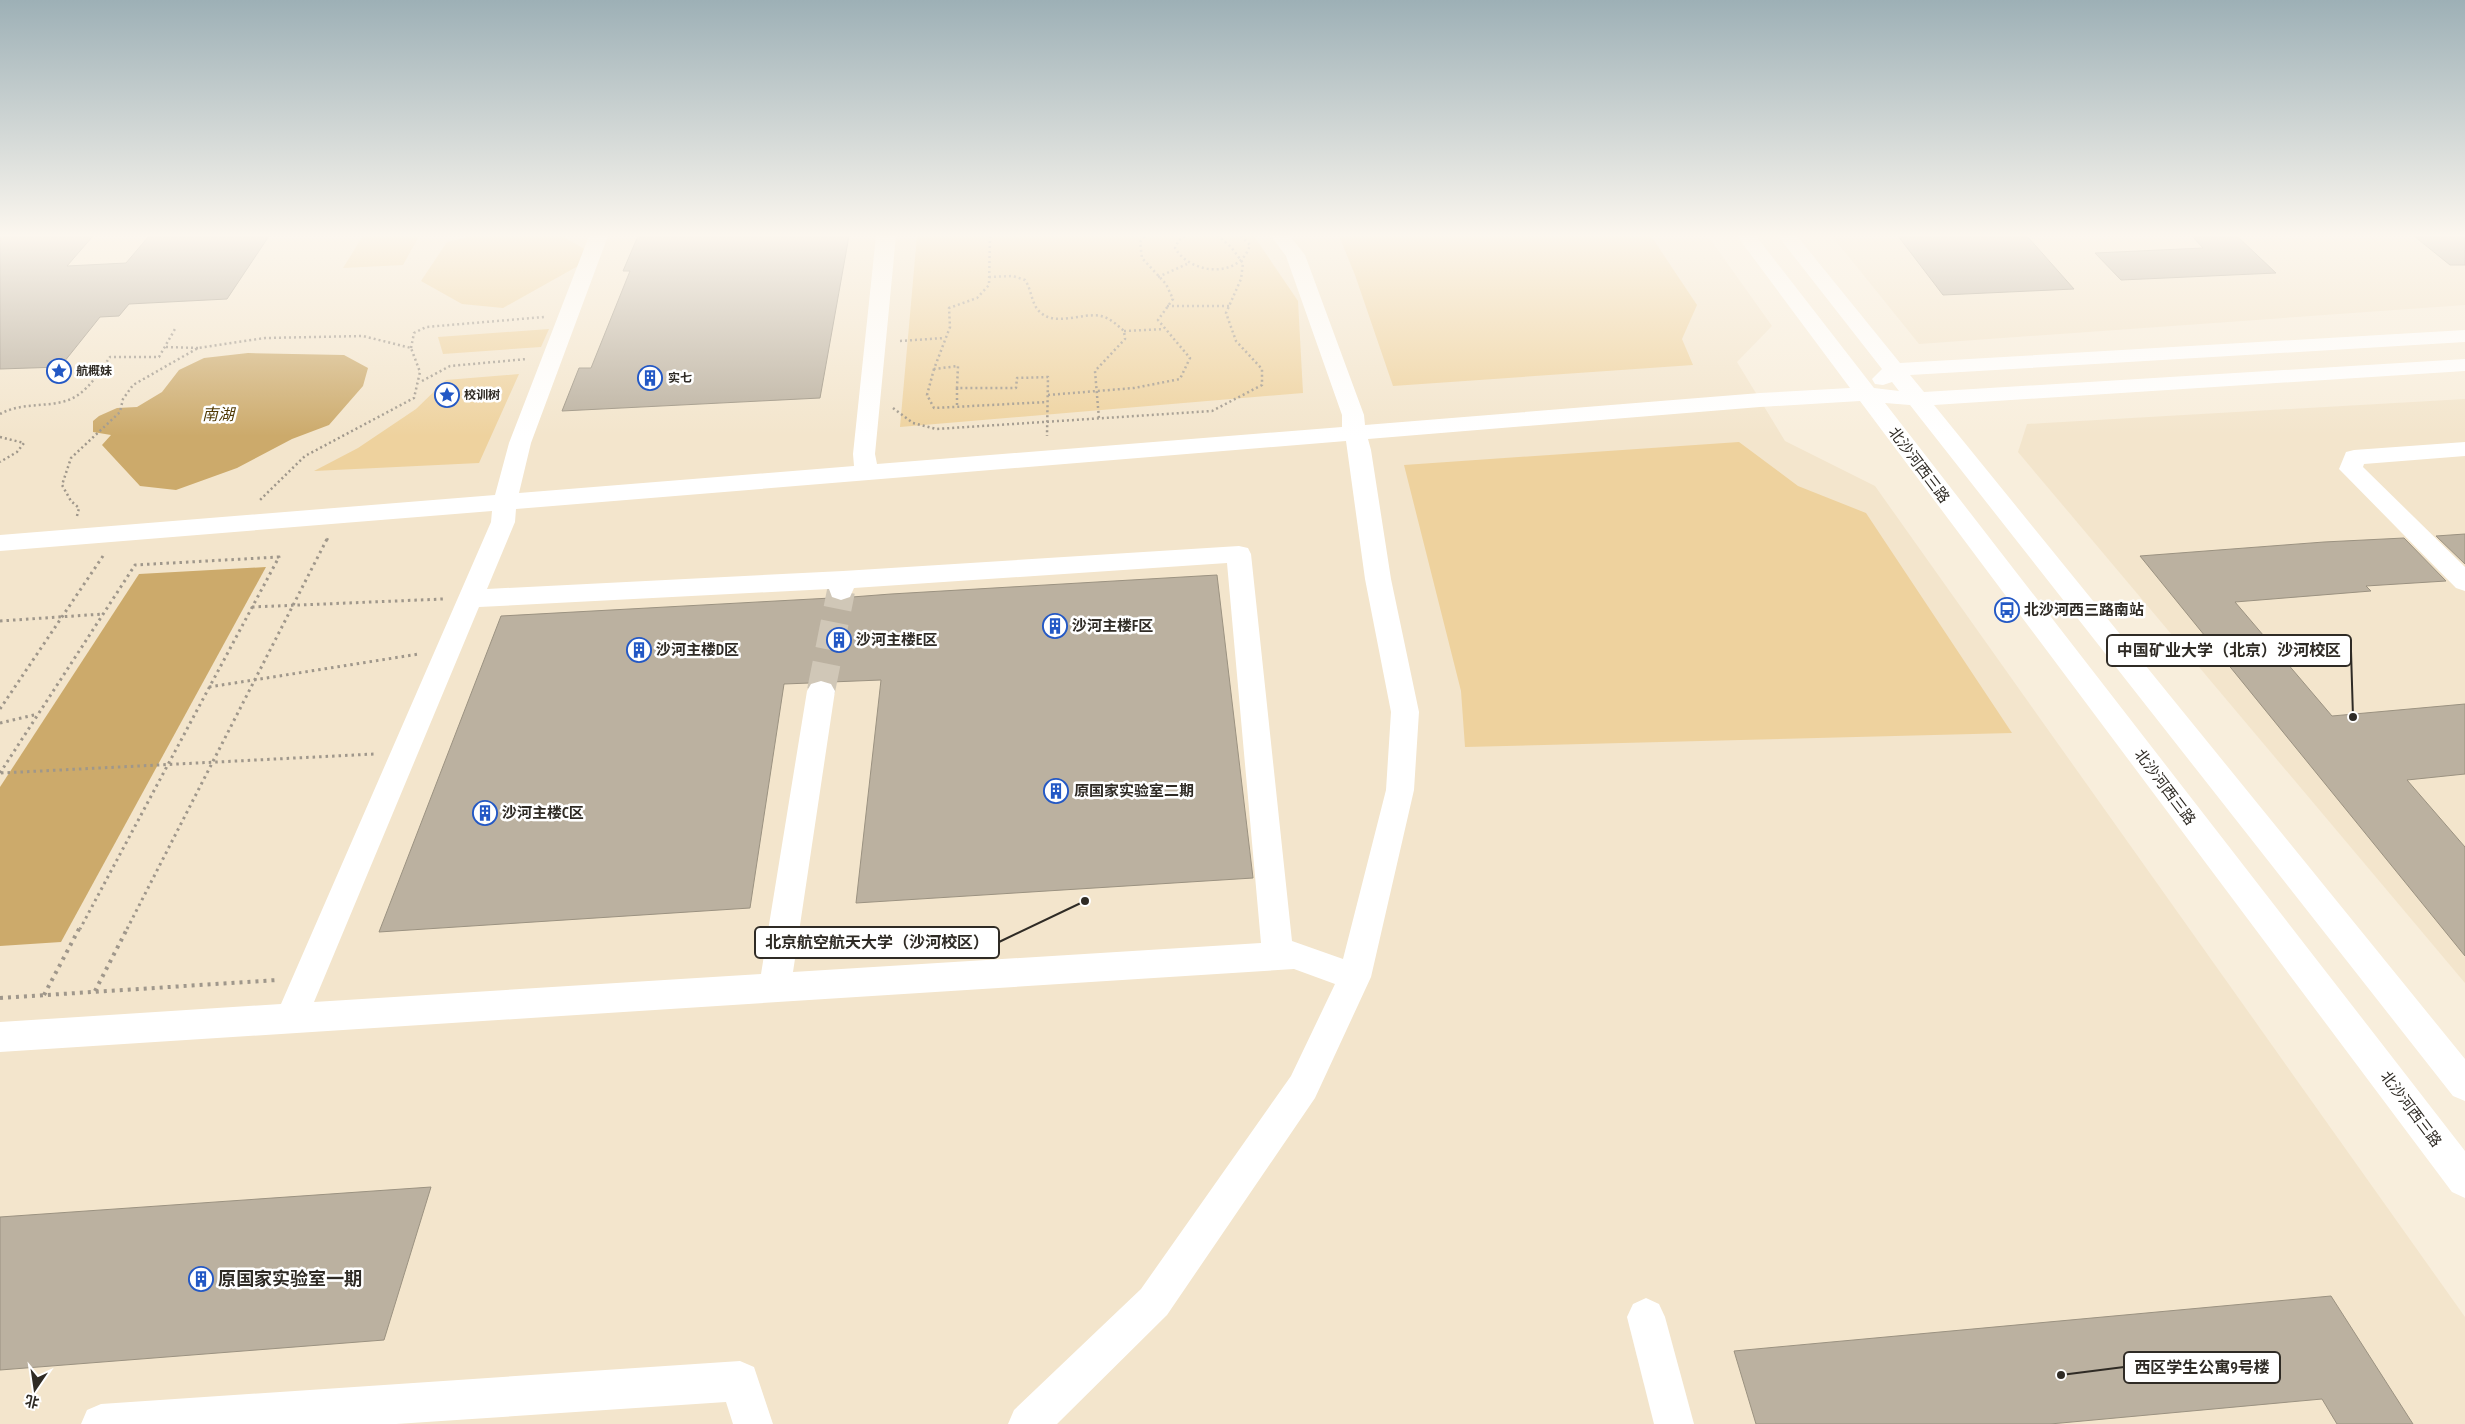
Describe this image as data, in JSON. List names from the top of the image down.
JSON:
{
  "streets": {
    "street": ["北沙河西三路"]
  },
  "water": ["南湖"],
  "places": {
    "place": ["航概妹", "校训树"],
    "building": [
      "实七",
      "沙河主楼F区",
      "沙河主楼E区",
      "沙河主楼D区",
      "原国家实验室二期",
      "沙河主楼C区",
      "原国家实验室一期"
    ],
    "bus stop": ["北沙河西三路南站"],
    "other": ["中国矿业大学（北京）沙河校区", "北京航空航天大学（沙河校区）", "西区学生公寓9号楼"]
  },
  "north": "bottom"
}
